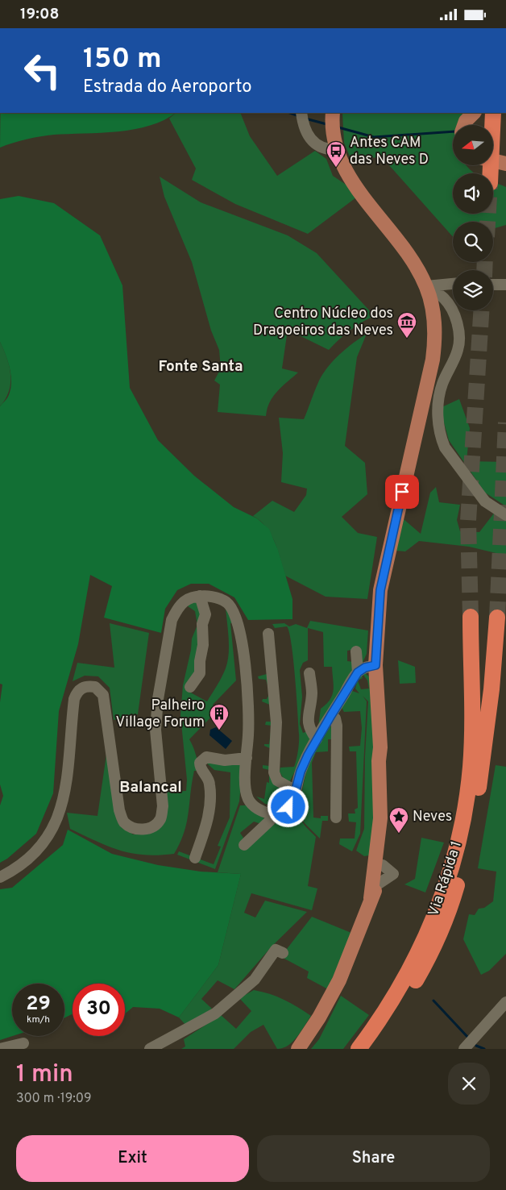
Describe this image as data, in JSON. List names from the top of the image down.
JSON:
{
  "streets": {
    "highway": ["Via Rápida 1"]
  },
  "districts": ["Fonte Santa", "Balancal"],
  "places": {
    "bus stop": ["Antes CAM das Neves D"],
    "museum": ["Centro Núcleo dos Dragoeiros das Neves"],
    "building": ["Palheiro Village Forum"],
    "place": ["Neves"]
  },
  "north": "left",
  "page": {
    "status": "19:08",
    "turn": ["150 m", "Estrada do Aeroporto"],
    "speed": "29 km/h",
    "limit": "30",
    "heading": ["1 min", "300 m · 19:09"],
    "buttons": ["Exit", "Share"]
  }
}
